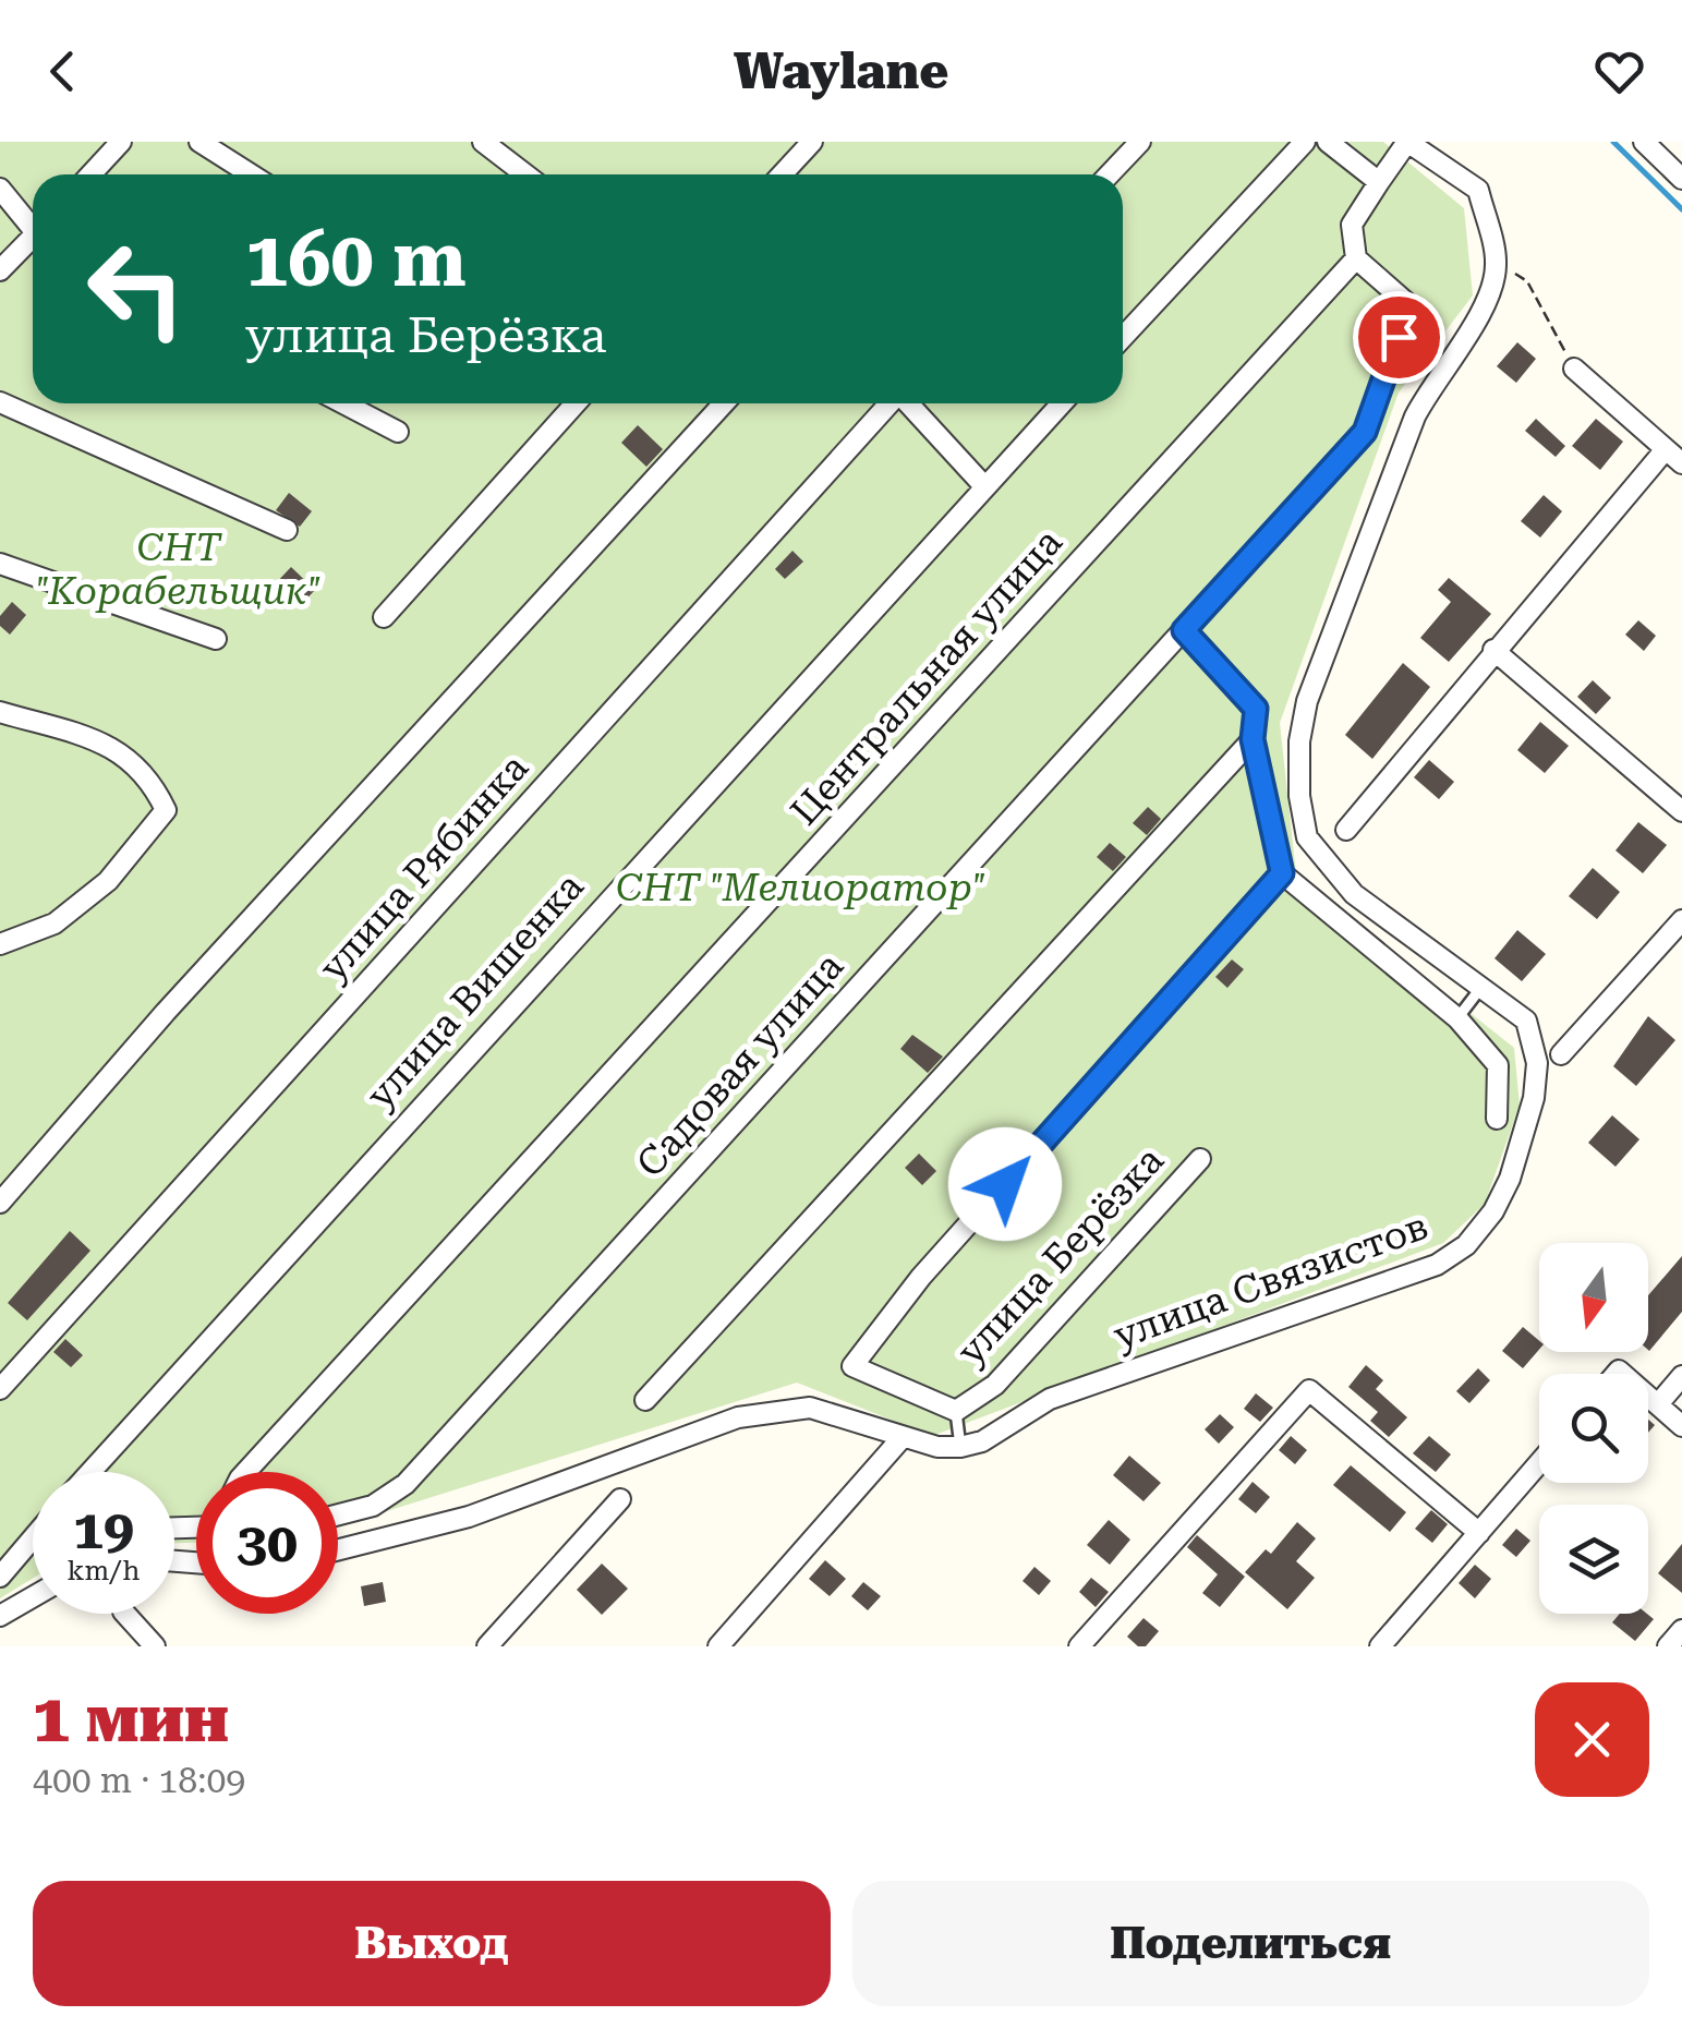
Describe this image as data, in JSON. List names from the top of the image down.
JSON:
{
  "streets": {
    "street": [
      "Центральная улица",
      "улица Рябинка",
      "улица Вишенка",
      "Садовая улица",
      "улица Берёзка",
      "улица Связистов"
    ]
  },
  "crossings": [
    ["Центральная улица", "Садовая улица"]
  ],
  "parks": ["СНТ \"Корабельщик\"", "СНТ \"Мелиоратор\""],
  "north": "bottom",
  "page": {
    "header": "Waylane",
    "turn": ["160 m", "улица Берёзка"],
    "speed": "19 km/h",
    "limit": "30",
    "heading": ["1 мин", "400 m · 18:09"],
    "buttons": ["Выход", "Поделиться"]
  }
}
